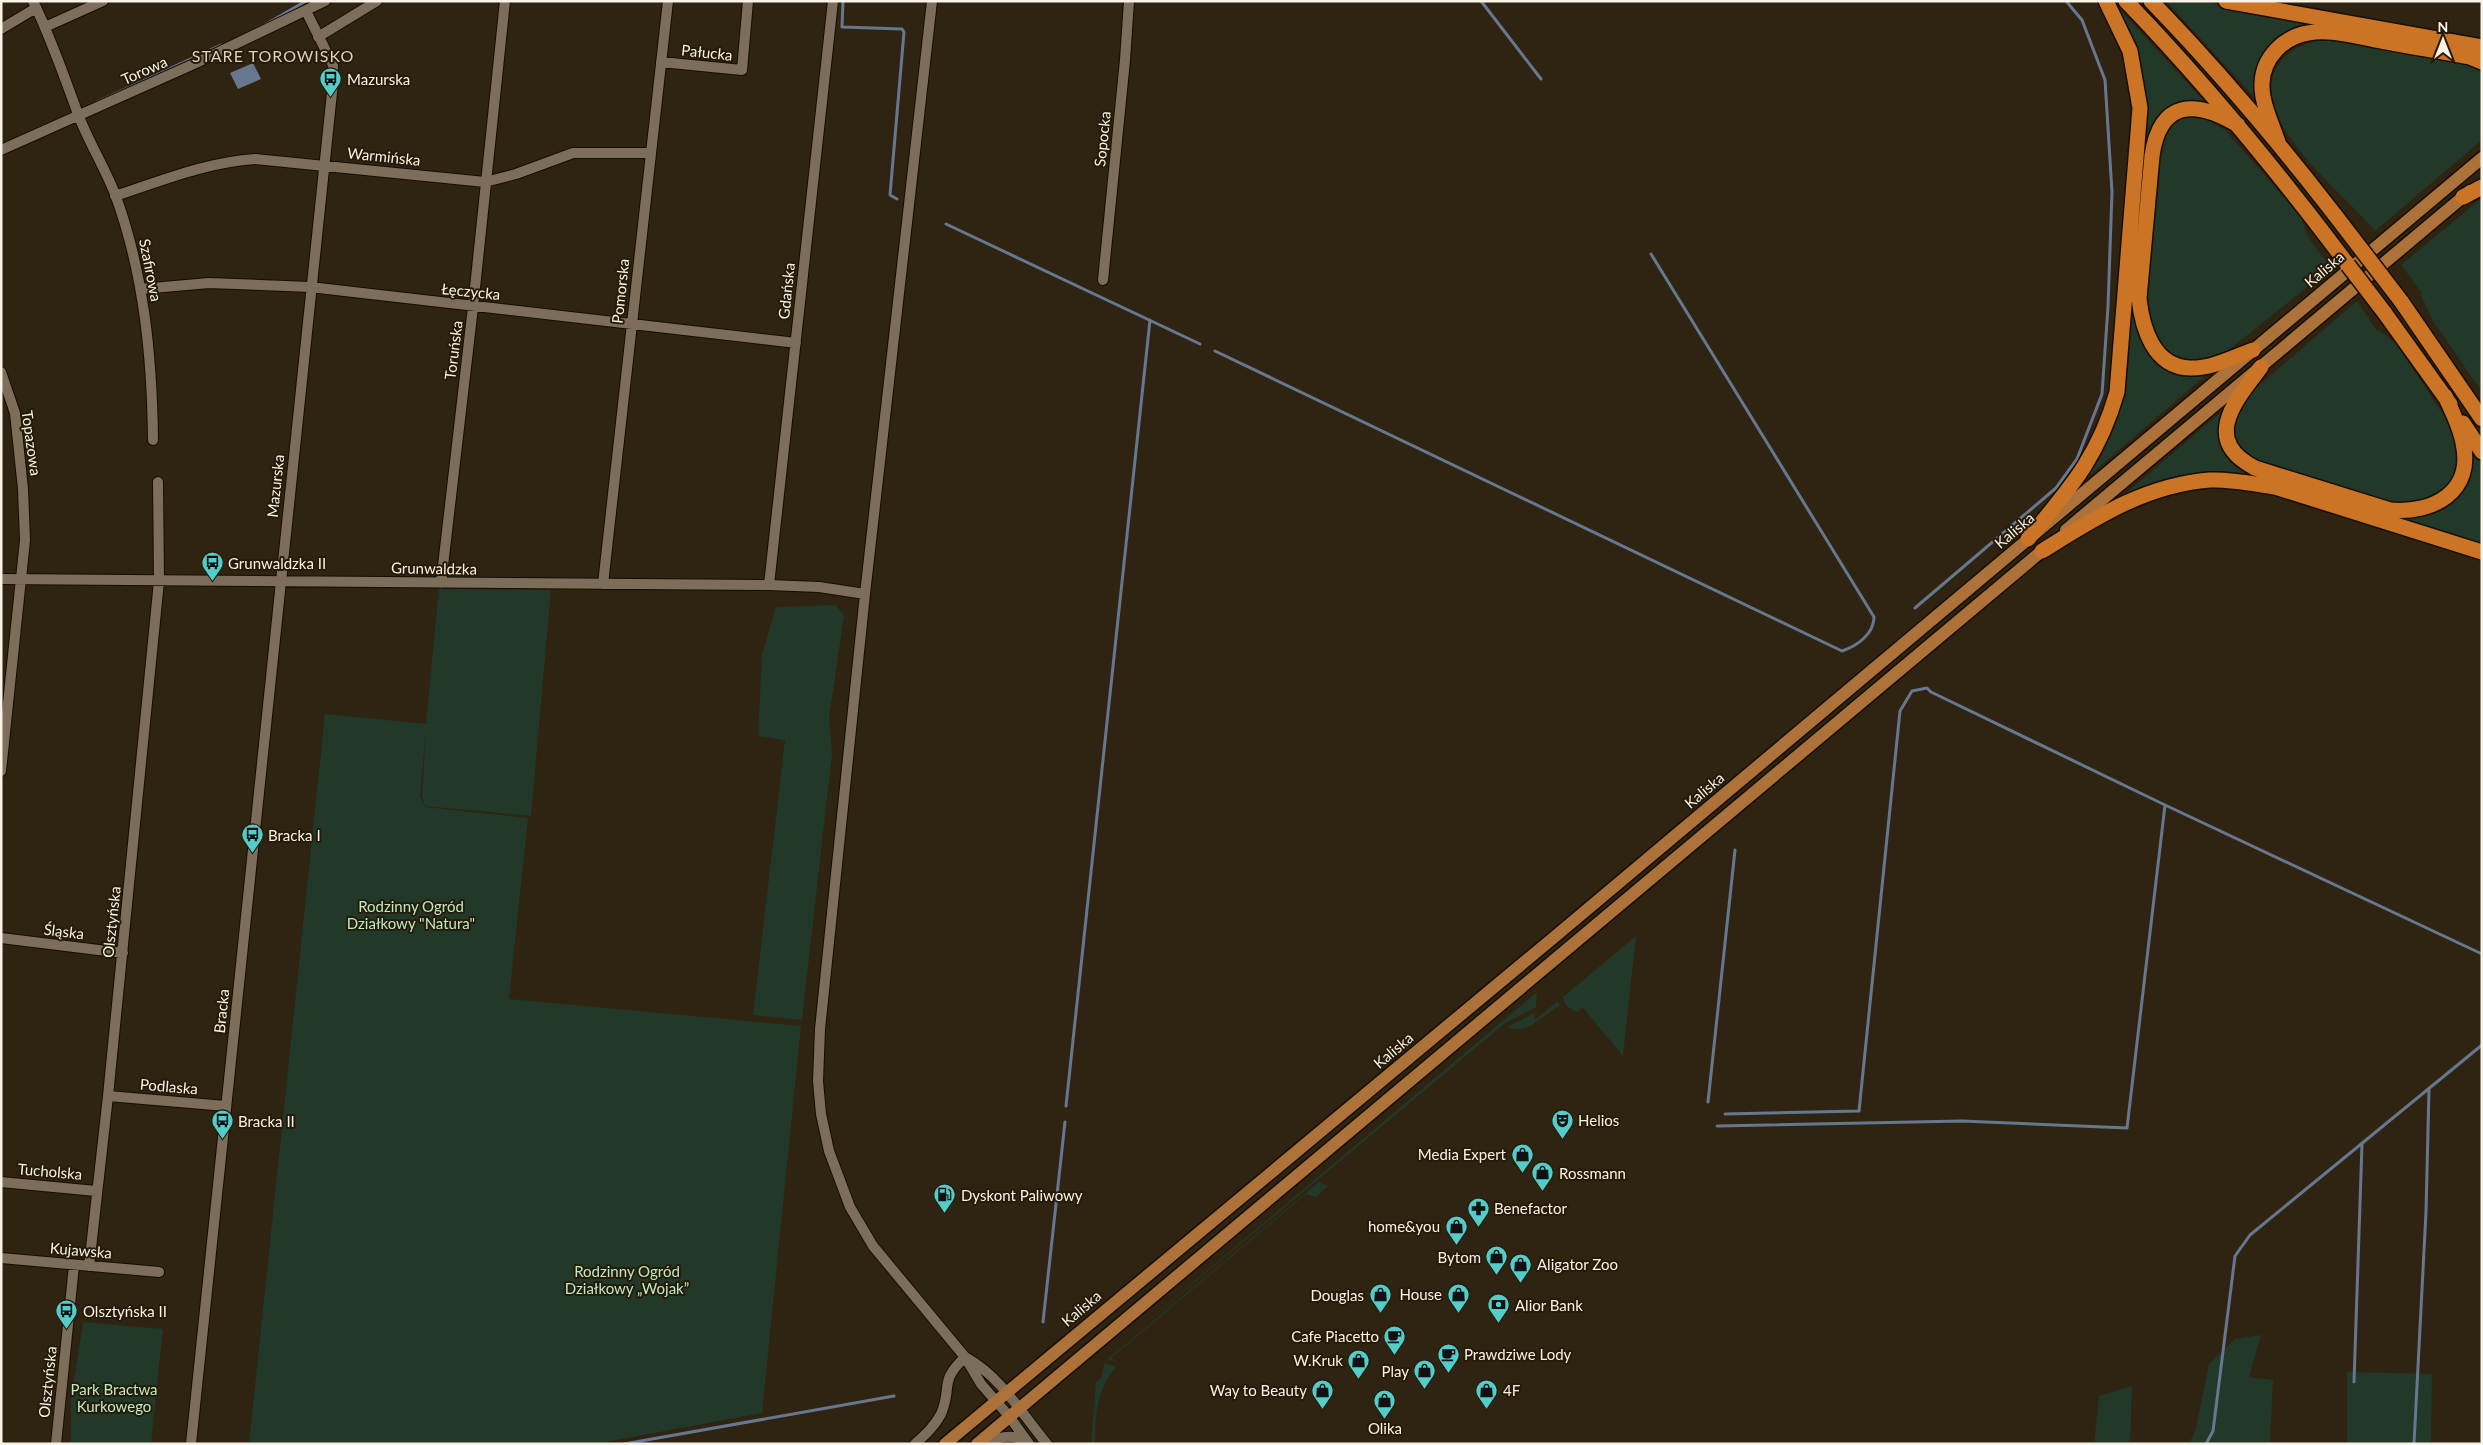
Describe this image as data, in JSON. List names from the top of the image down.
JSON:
{
  "streets": {
    "main road": ["Kaliska"],
    "street": [
      "Pałucka",
      "Torowa",
      "Sopocka",
      "Warmińska",
      "Szafirowa",
      "Łęczycka",
      "Pomorska",
      "Gdańska",
      "Toruńska",
      "Topazowa",
      "Mazurska",
      "Grunwaldzka",
      "Olsztyńska",
      "Śląska",
      "Bracka",
      "Podlaska",
      "Tucholska",
      "Kujawska"
    ]
  },
  "crossings": [
    ["Pałucka", "Pomorska"],
    ["Torowa", "Szafirowa"],
    ["Torowa", "Mazurska"],
    ["Warmińska", "Szafirowa"],
    ["Warmińska", "Pomorska"],
    ["Warmińska", "Toruńska"],
    ["Warmińska", "Mazurska"],
    ["Szafirowa", "Łęczycka"],
    ["Łęczycka", "Pomorska"],
    ["Łęczycka", "Gdańska"],
    ["Łęczycka", "Toruńska"],
    ["Łęczycka", "Mazurska"],
    ["Pomorska", "Grunwaldzka"],
    ["Gdańska", "Grunwaldzka"],
    ["Toruńska", "Grunwaldzka"],
    ["Topazowa", "Grunwaldzka"],
    ["Mazurska", "Grunwaldzka"],
    ["Mazurska", "Bracka"],
    ["Grunwaldzka", "Olsztyńska"],
    ["Grunwaldzka", "Bracka"],
    ["Olsztyńska", "Śląska"],
    ["Olsztyńska", "Podlaska"],
    ["Olsztyńska", "Tucholska"],
    ["Olsztyńska", "Kujawska"],
    ["Bracka", "Podlaska"]
  ],
  "districts": ["STARE TOROWISKO"],
  "parks": ["Rodzinny Ogród Działkowy \"Natura\"", "Rodzinny Ogród Działkowy „Wojak”", "Park Bractwa Kurkowego"],
  "places": {
    "bus stop": [
      "Mazurska",
      "Grunwaldzka II",
      "Bracka I",
      "Bracka II",
      "Olsztyńska II"
    ],
    "theatre": ["Helios"],
    "shop": [
      "Media Expert",
      "Rossmann",
      "home&you",
      "Bytom",
      "Aligator Zoo",
      "House",
      "Douglas",
      "W.Kruk",
      "Play",
      "Way to Beauty",
      "4F",
      "Olika"
    ],
    "fuel station": ["Dyskont Paliwowy"],
    "pharmacy": ["Benefactor"],
    "bank": ["Alior Bank"],
    "cafe": ["Cafe Piacetto", "Prawdziwe Lody"]
  },
  "north": "top"
}
